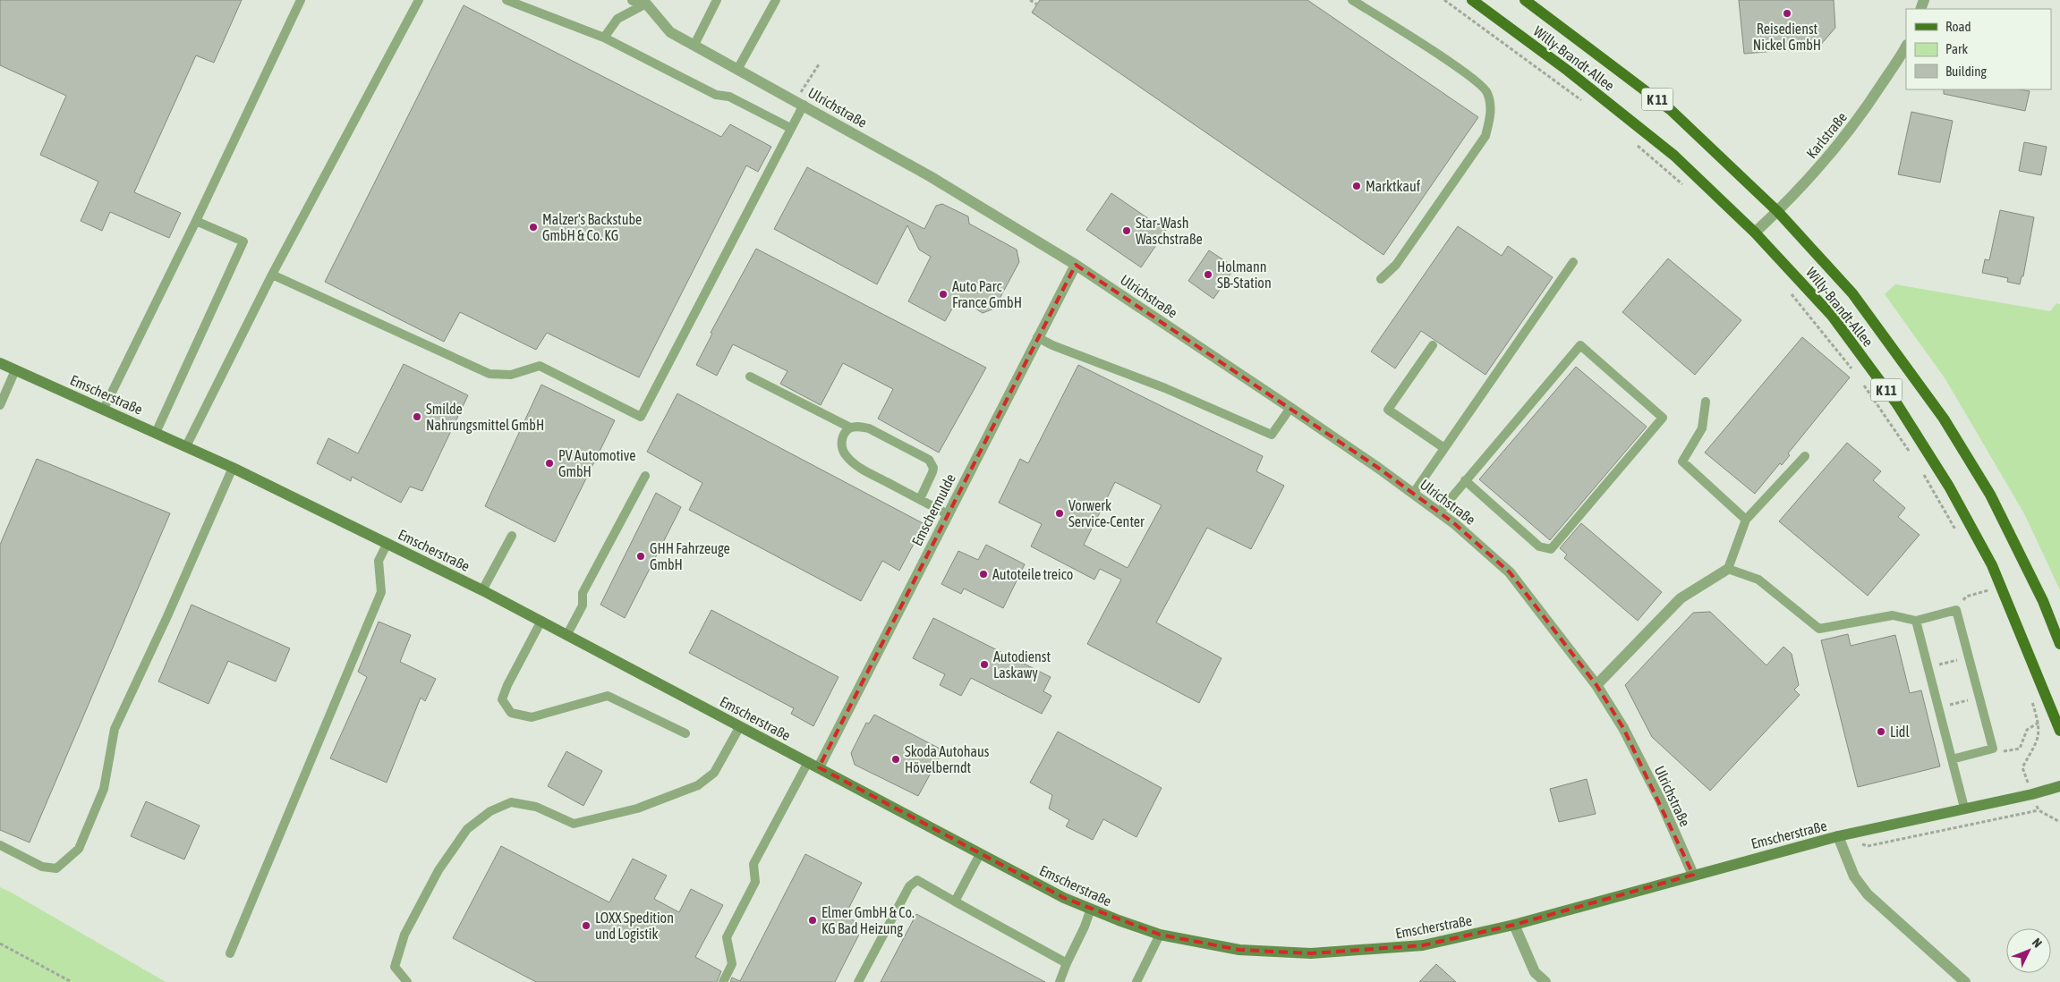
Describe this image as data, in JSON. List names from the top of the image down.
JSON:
{
  "streets": {
    "main road": ["Willy-Brandt-Allee", "K 11"],
    "street": [
      "Ulrichstraße",
      "Karlstraße",
      "Emscherstraße",
      "Emschermulde"
    ]
  },
  "crossings": [
    ["Willy-Brandt-Allee", "Karlstraße"],
    ["Ulrichstraße", "Emscherstraße"],
    ["Ulrichstraße", "Emschermulde"],
    ["Emscherstraße", "Emschermulde"]
  ],
  "places": [
    "Reisedienst Nickel GmbH",
    "Marktkauf",
    "Malzer's Backstube GmbH & Co. KG",
    "Star-Wash Waschstraße",
    "Holmann SB-Station",
    "Auto Parc France GmbH",
    "Smilde Nahrungsmittel GmbH",
    "PV Automotive GmbH",
    "Vorwerk Service-Center",
    "GHH Fahrzeuge GmbH",
    "Autoteile treico",
    "Autodienst Laskawy",
    "Lidl",
    "Skoda Autohaus Hövelberndt",
    "Elmer GmbH & Co. KG Bad Heizung",
    "LOXX Spedition und Logistik"
  ],
  "legend": ["Road", "Park", "Building"],
  "north": "top right"
}
